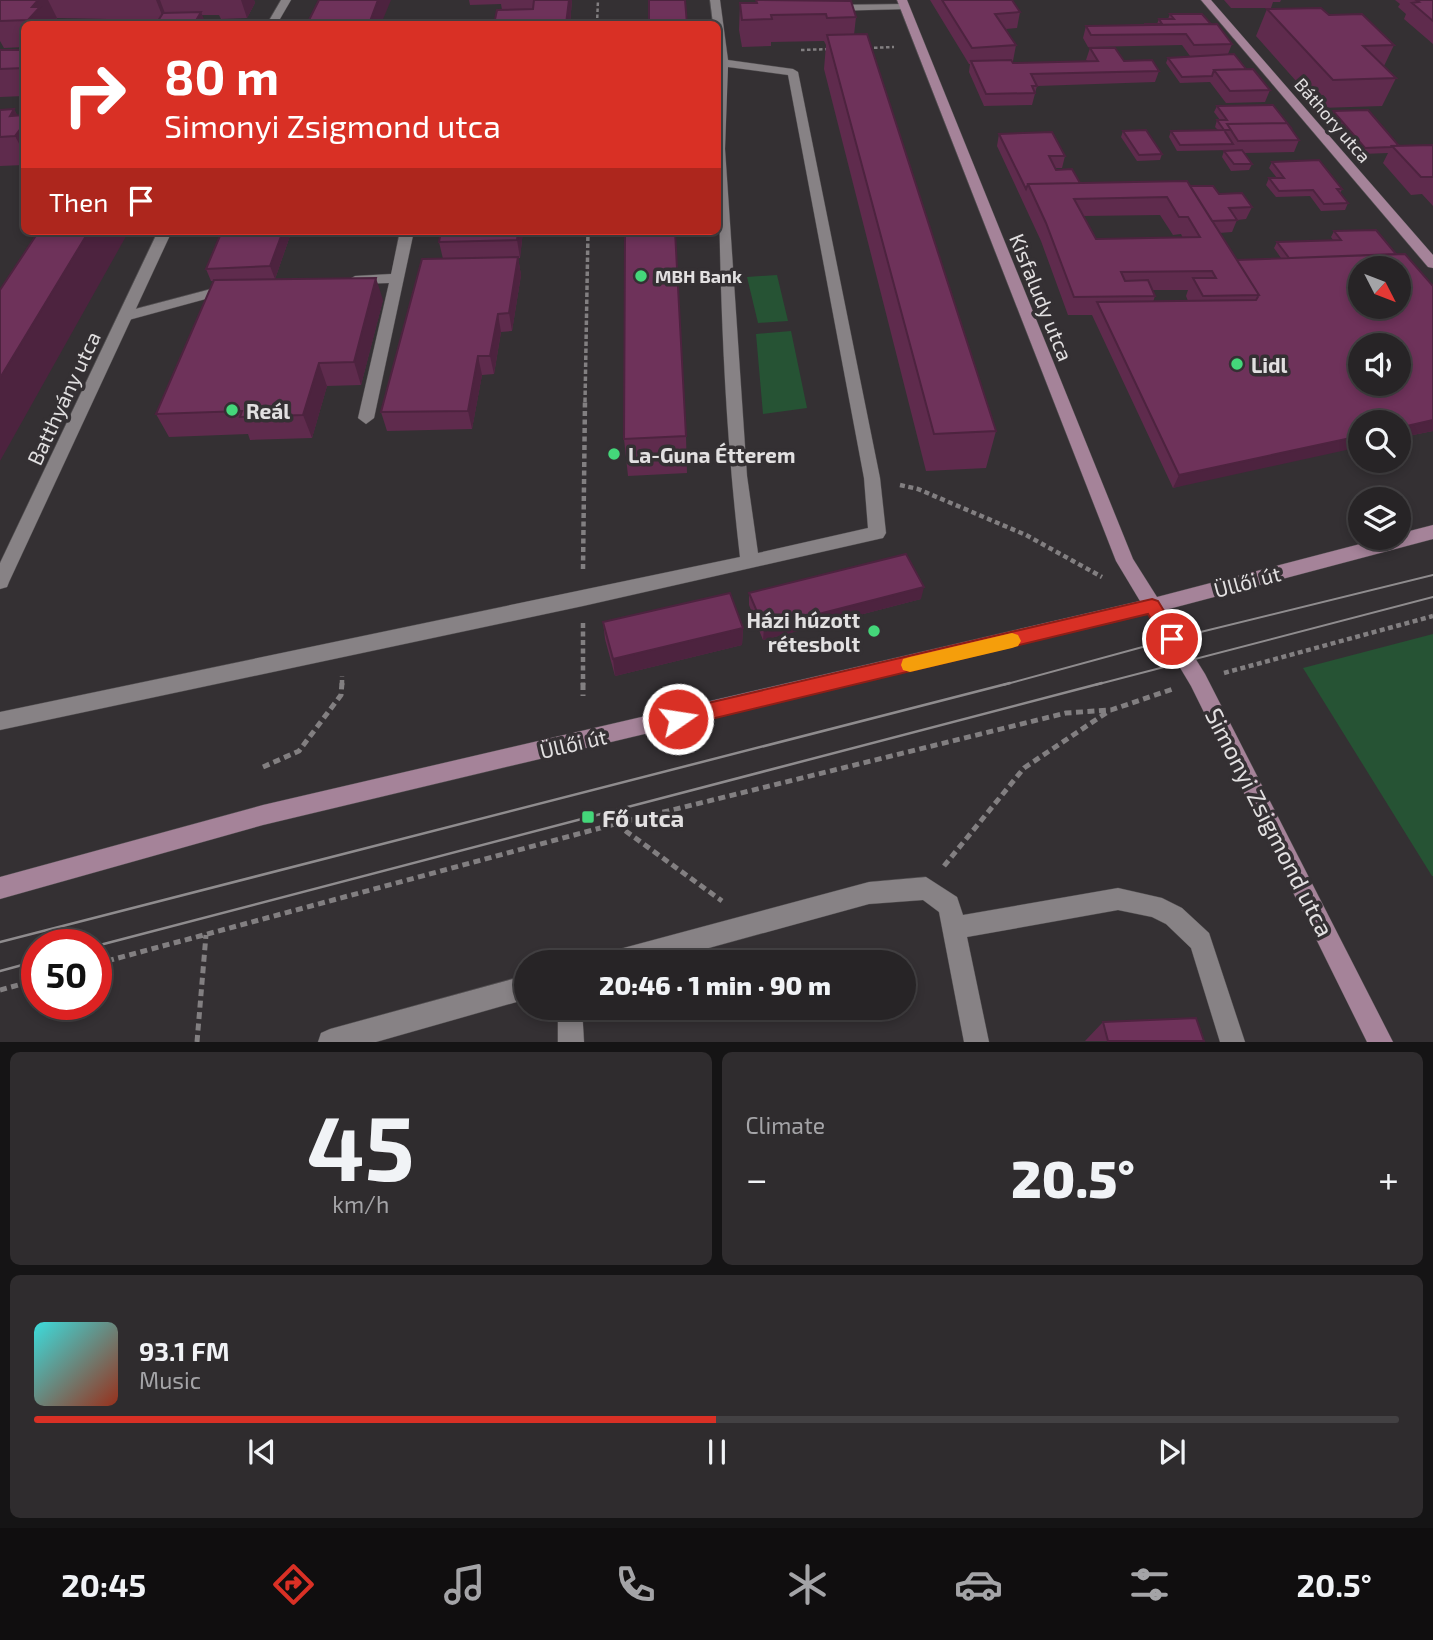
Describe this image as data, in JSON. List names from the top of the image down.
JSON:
{
  "streets": {
    "street": [
      "Báthory utca",
      "Kisfaludy utca",
      "Batthyány utca",
      "Üllői út",
      "Simonyi Zsigmond utca"
    ]
  },
  "crossings": [
    ["Kisfaludy utca", "Üllői út"],
    ["Kisfaludy utca", "Simonyi Zsigmond utca"],
    ["Üllői út", "Simonyi Zsigmond utca"]
  ],
  "places": {
    "other": [
      "MBH Bank",
      "Lidl",
      "Reál",
      "La-Guna Étterem",
      "Házi húzott rétesbolt"
    ],
    "transit": ["Fő utca"]
  },
  "north": "bottom right",
  "page": {
    "turn": ["80 m", "Simonyi Zsigmond utca"],
    "then": "Then",
    "limit": "50",
    "trip": "20:46 · 1 min · 90 m",
    "tile": [
      ["45", "km/h"],
      "Climate"
    ],
    "heat": ["−", "20.5°", "+"],
    "song": ["93.1 FM", "Music"],
    "tabs": ["20:45", "20.5°"]
  }
}
